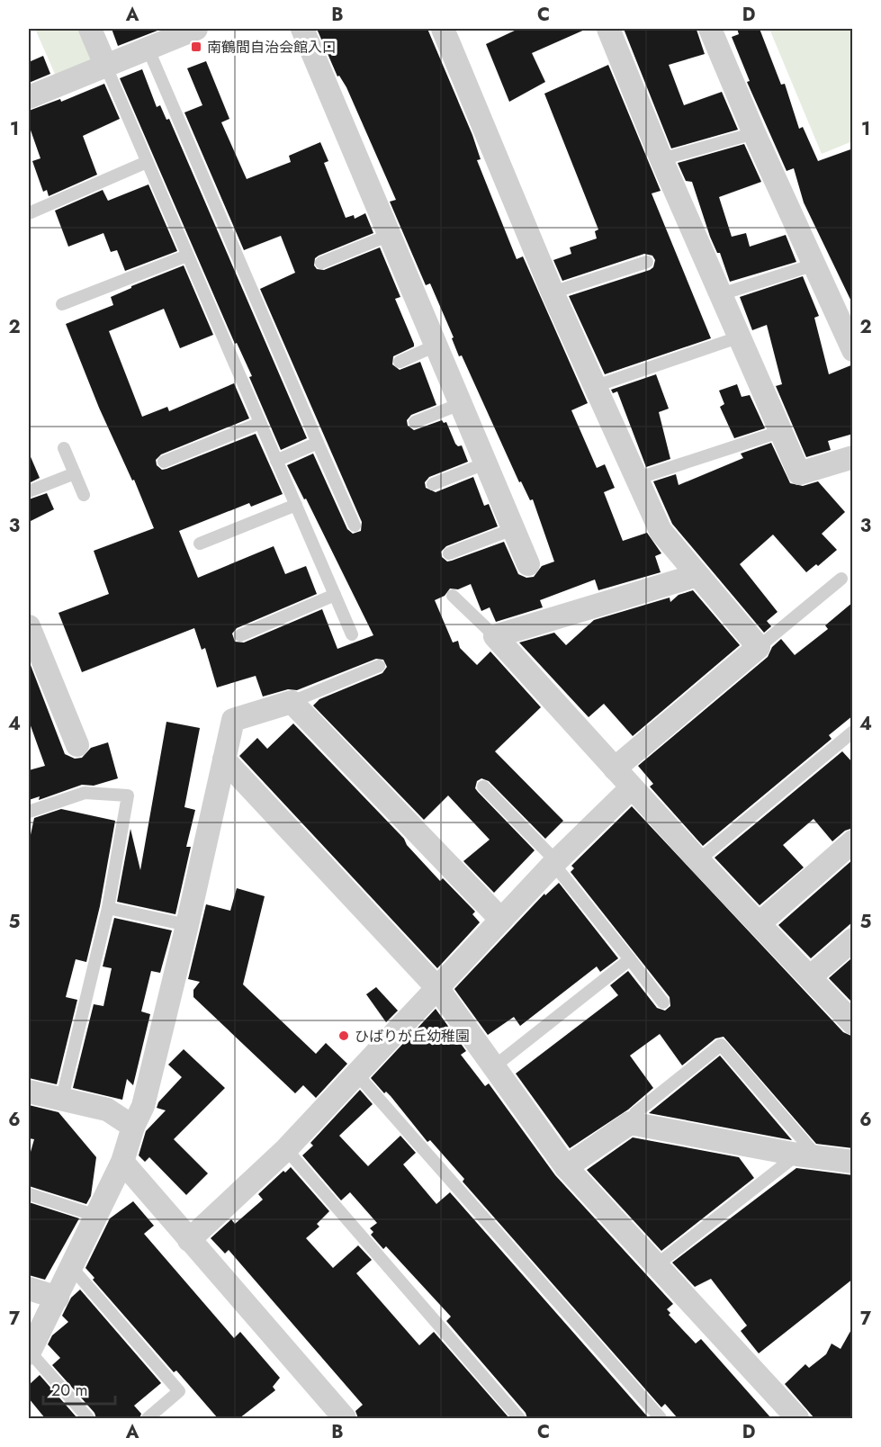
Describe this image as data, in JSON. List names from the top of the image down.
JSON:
{
  "places": {
    "transit": ["南鶴間自治会館入口"],
    "other": ["ひばりが丘幼稚園"]
  },
  "scale_bar": "20 m",
  "grid": {
    "columns": [
      "A",
      "B",
      "C",
      "D"
    ],
    "rows": [
      "1",
      "2",
      "3",
      "4",
      "5",
      "6",
      "7"
    ]
  }
}
